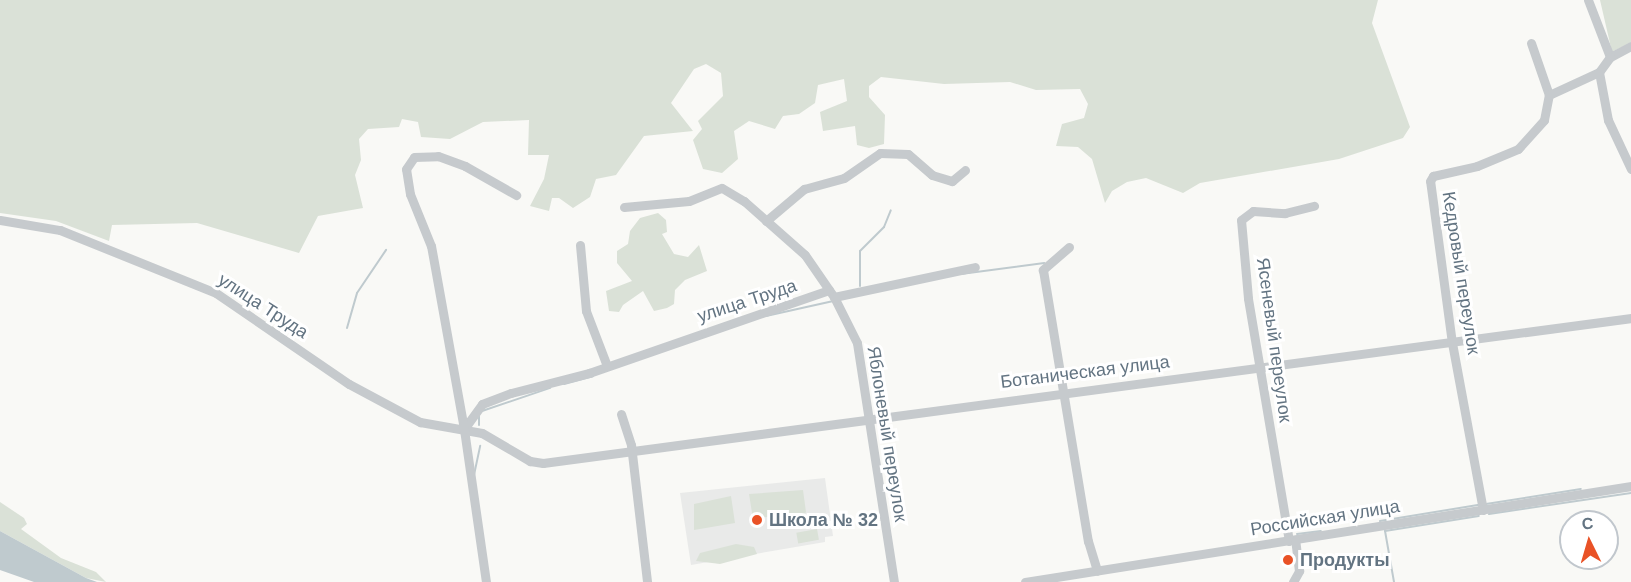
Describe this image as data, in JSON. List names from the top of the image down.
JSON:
{
  "streets": {
    "street": [
      "Кедровый переулок",
      "улица Труда",
      "Ясеневый переулок",
      "Ботаническая улица",
      "Яблоневый переулок",
      "Российская улица"
    ]
  },
  "crossings": [
    ["Кедровый переулок", "Ботаническая улица"],
    ["Кедровый переулок", "Российская улица"],
    ["улица Труда", "Ботаническая улица"],
    ["улица Труда", "Яблоневый переулок"],
    ["Ясеневый переулок", "Ботаническая улица"],
    ["Ясеневый переулок", "Российская улица"],
    ["Ботаническая улица", "Яблоневый переулок"]
  ],
  "places": ["Школа № 32", "Продукты"],
  "north": "top"
}
